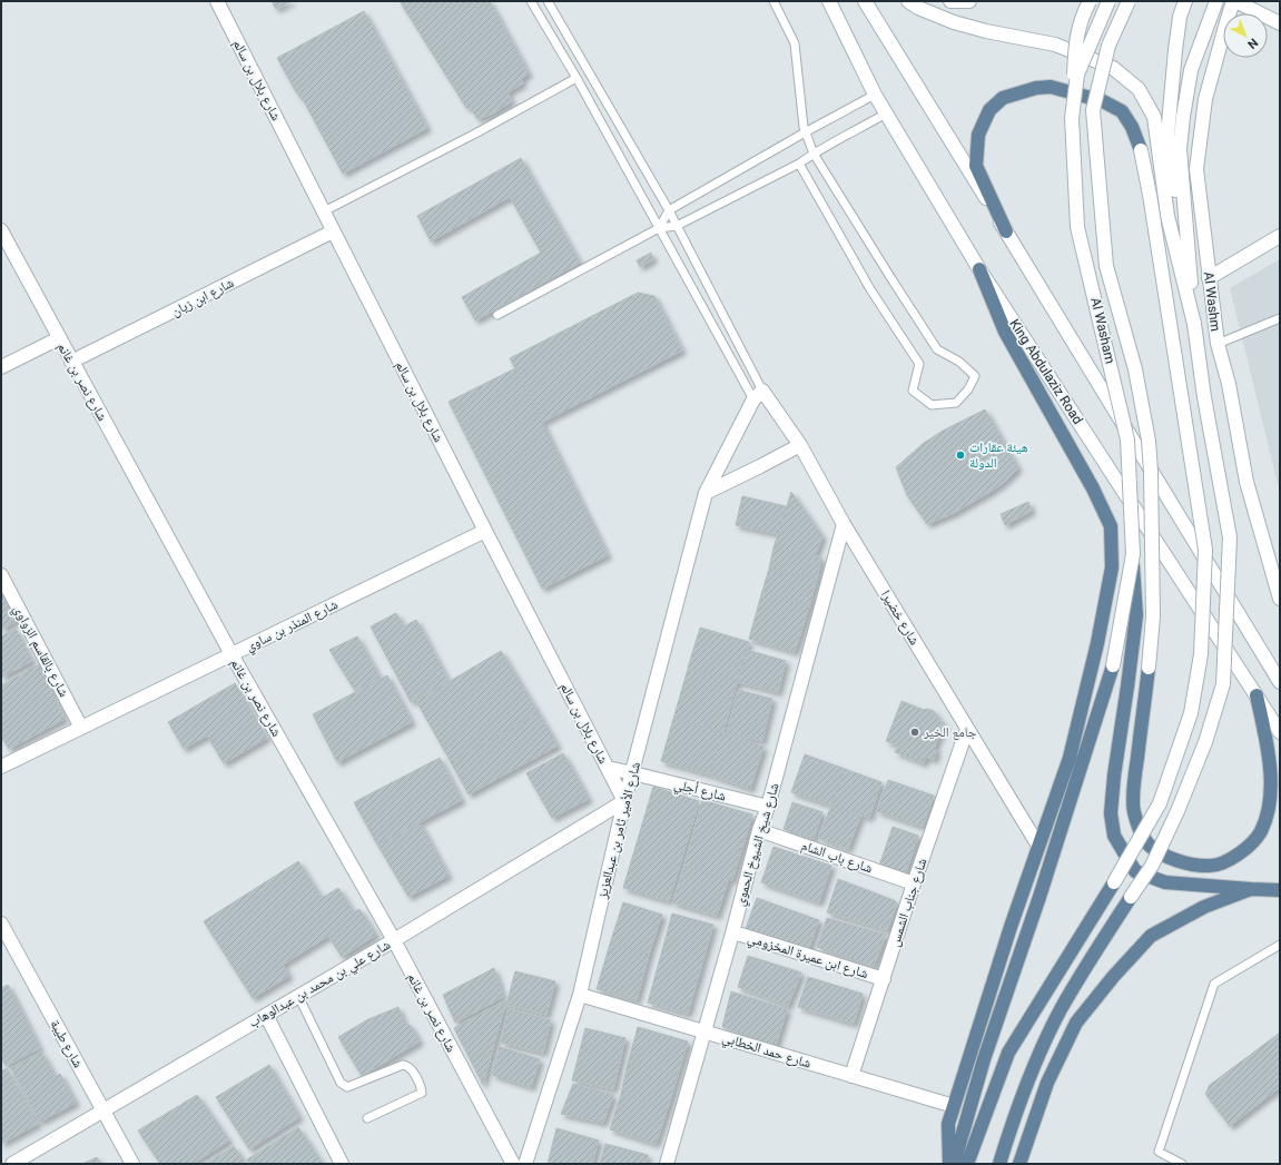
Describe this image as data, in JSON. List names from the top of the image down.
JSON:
{
  "streets": {
    "street": [
      "شارع بلال بن سالم",
      "شارع ابن زيان",
      "Al Washm",
      "Al Washam",
      "King Abdulaziz Road",
      "شارع نصر بن غانم",
      "شارع خضيرا",
      "شارع المنذر بن ساوي",
      "شارع بالقاسم الزواوي",
      "شارع أجلي",
      "شارع الأمير ثامر بن عبدالعزيز",
      "شارع شيخ الشيوخ الحموي",
      "شارع باب الشام",
      "شارع جناب الشمس",
      "شارع ابن عميرة المخزومي",
      "شارع علي بن محمد بن عبدالوهاب",
      "شارع طيبة",
      "شارع حمد الخطابي"
    ]
  },
  "crossings": [
    ["شارع بلال بن سالم", "شارع ابن زيان"],
    ["شارع بلال بن سالم", "شارع المنذر بن ساوي"],
    ["شارع بلال بن سالم", "شارع أجلي"],
    ["شارع بلال بن سالم", "شارع الأمير ثامر بن عبدالعزيز"],
    ["شارع بلال بن سالم", "شارع علي بن محمد بن عبدالوهاب"],
    ["شارع ابن زيان", "شارع نصر بن غانم"],
    ["شارع نصر بن غانم", "شارع المنذر بن ساوي"],
    ["شارع نصر بن غانم", "شارع علي بن محمد بن عبدالوهاب"],
    ["شارع خضيرا", "شارع الأمير ثامر بن عبدالعزيز"],
    ["شارع خضيرا", "شارع شيخ الشيوخ الحموي"],
    ["شارع خضيرا", "شارع جناب الشمس"],
    ["شارع المنذر بن ساوي", "شارع بالقاسم الزواوي"],
    ["شارع أجلي", "شارع الأمير ثامر بن عبدالعزيز"],
    ["شارع أجلي", "شارع شيخ الشيوخ الحموي"],
    ["شارع الأمير ثامر بن عبدالعزيز", "شارع علي بن محمد بن عبدالوهاب"],
    ["شارع الأمير ثامر بن عبدالعزيز", "شارع حمد الخطابي"],
    ["شارع شيخ الشيوخ الحموي", "شارع باب الشام"],
    ["شارع شيخ الشيوخ الحموي", "شارع ابن عميرة المخزومي"],
    ["شارع شيخ الشيوخ الحموي", "شارع حمد الخطابي"],
    ["شارع باب الشام", "شارع جناب الشمس"],
    ["شارع جناب الشمس", "شارع ابن عميرة المخزومي"],
    ["شارع جناب الشمس", "شارع حمد الخطابي"],
    ["شارع علي بن محمد بن عبدالوهاب", "شارع طيبة"]
  ],
  "places": ["هيئة عقارات الدولة", "جامع الخير"],
  "north": "bottom right"
}
